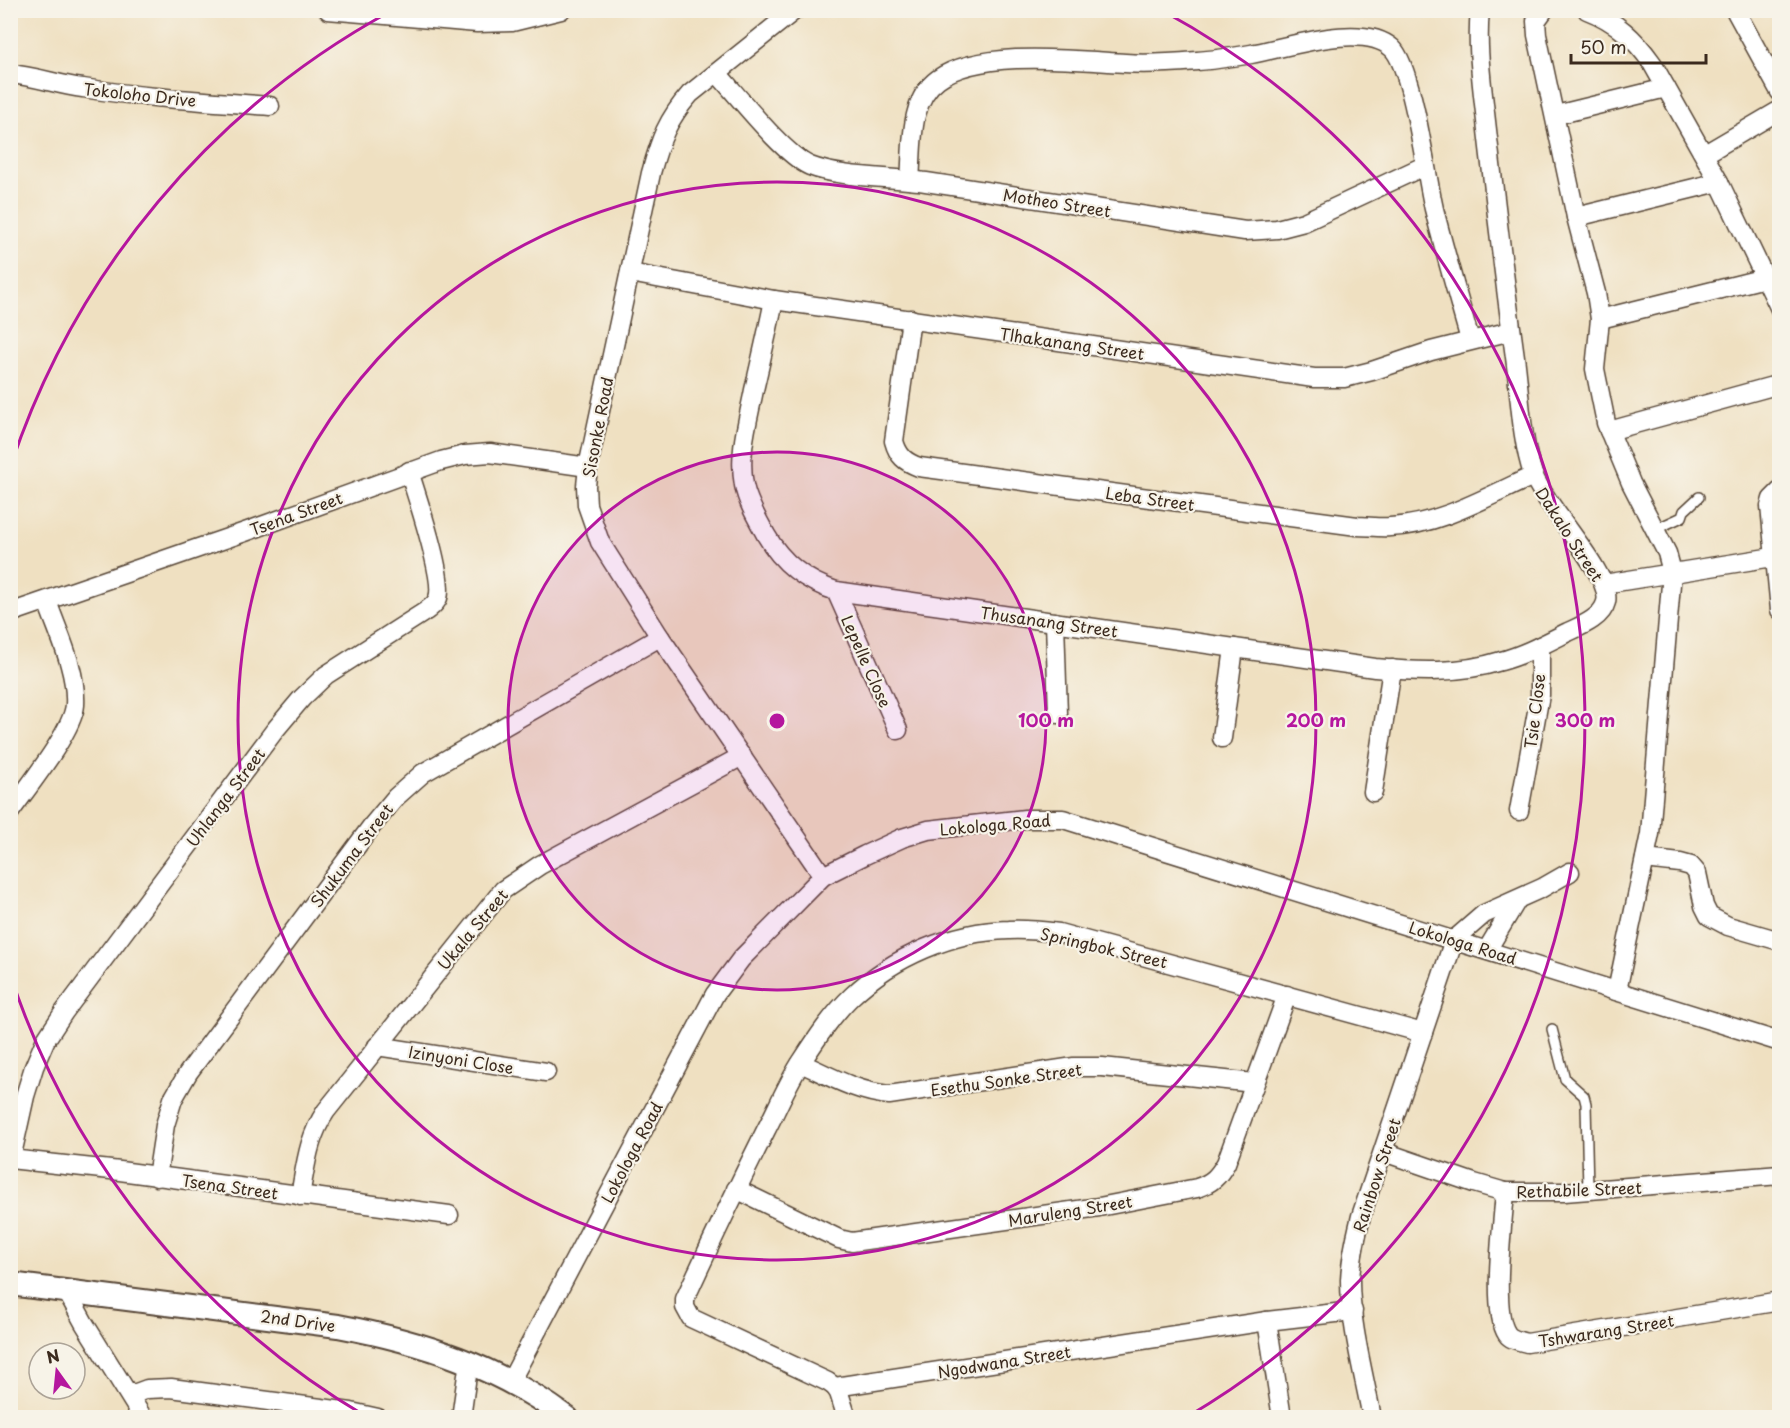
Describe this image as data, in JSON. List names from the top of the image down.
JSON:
{
  "streets": {
    "street": [
      "Tokoloho Drive",
      "Motheo Street",
      "Tlhakanang Street",
      "Sisonke Road",
      "Leba Street",
      "Tsena Street",
      "Dakalo Street",
      "Thusanang Street",
      "Lepelle Close",
      "Tsie Close",
      "Uhlanga Street",
      "Lokologa Road",
      "Shukuma Street",
      "Ukala Street",
      "Springbok Street",
      "Izinyoni Close",
      "Esethu Sonke Street",
      "Rainbow Street",
      "Rethabile Street",
      "Maruleng Street",
      "2nd Drive",
      "Tshwarang Street",
      "Ngodwana Street"
    ]
  },
  "crossings": [
    ["Motheo Street", "Sisonke Road"],
    ["Tlhakanang Street", "Sisonke Road"],
    ["Tlhakanang Street", "Leba Street"],
    ["Tlhakanang Street", "Dakalo Street"],
    ["Tlhakanang Street", "Thusanang Street"],
    ["Sisonke Road", "Tsena Street"],
    ["Sisonke Road", "Lokologa Road"],
    ["Sisonke Road", "Shukuma Street"],
    ["Sisonke Road", "Ukala Street"],
    ["Leba Street", "Dakalo Street"],
    ["Tsena Street", "Uhlanga Street"],
    ["Tsena Street", "Shukuma Street"],
    ["Tsena Street", "Ukala Street"],
    ["Dakalo Street", "Thusanang Street"],
    ["Thusanang Street", "Lepelle Close"],
    ["Thusanang Street", "Tsie Close"],
    ["Lokologa Road", "Rainbow Street"],
    ["Lokologa Road", "2nd Drive"],
    ["Ukala Street", "Izinyoni Close"],
    ["Springbok Street", "Esethu Sonke Street"],
    ["Springbok Street", "Rainbow Street"],
    ["Springbok Street", "Maruleng Street"],
    ["Springbok Street", "Ngodwana Street"],
    ["Esethu Sonke Street", "Maruleng Street"],
    ["Rainbow Street", "Rethabile Street"],
    ["Rainbow Street", "Ngodwana Street"],
    ["Rethabile Street", "Tshwarang Street"]
  ],
  "scale_bar": "50 m",
  "north": "top",
  "rings": ["100 m", "200 m", "300 m"]
}
